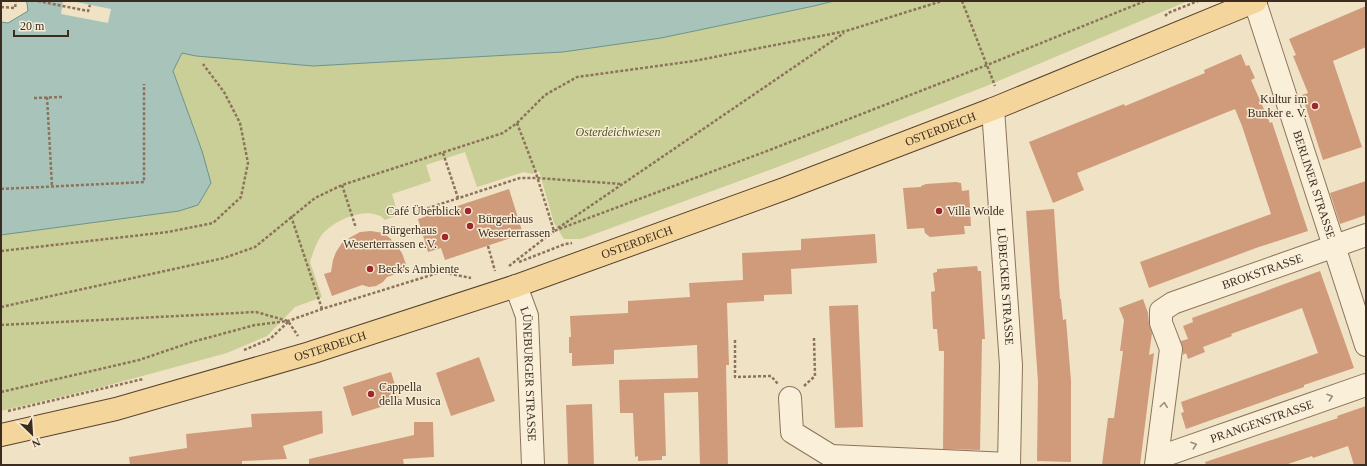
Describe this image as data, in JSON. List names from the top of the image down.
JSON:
{
  "streets": {
    "main road": ["OSTERDEICH"],
    "street": [
      "BERLINER STRASSE",
      "BROKSTRASSE",
      "LÜBECKER STRASSE",
      "LÜNEBURGER STRASSE",
      "PRANGENSTRASSE"
    ]
  },
  "crossings": [
    ["OSTERDEICH", "BERLINER STRASSE"],
    ["OSTERDEICH", "LÜBECKER STRASSE"],
    ["OSTERDEICH", "LÜNEBURGER STRASSE"],
    ["BERLINER STRASSE", "BROKSTRASSE"],
    ["BROKSTRASSE", "PRANGENSTRASSE"]
  ],
  "one_way": ["BROKSTRASSE", "PRANGENSTRASSE"],
  "parks": ["Osterdeichwiesen"],
  "places": [
    "Kultur im Bunker e. V.",
    "Café Überblick",
    "Villa Wolde",
    "Bürgerhaus Weserterrassen",
    "Bürgerhaus Weserterrassen e.V.",
    "Beck's Ambiente",
    "Cappella della Musica"
  ],
  "scale_bar": "20 m",
  "north": "bottom right"
}
